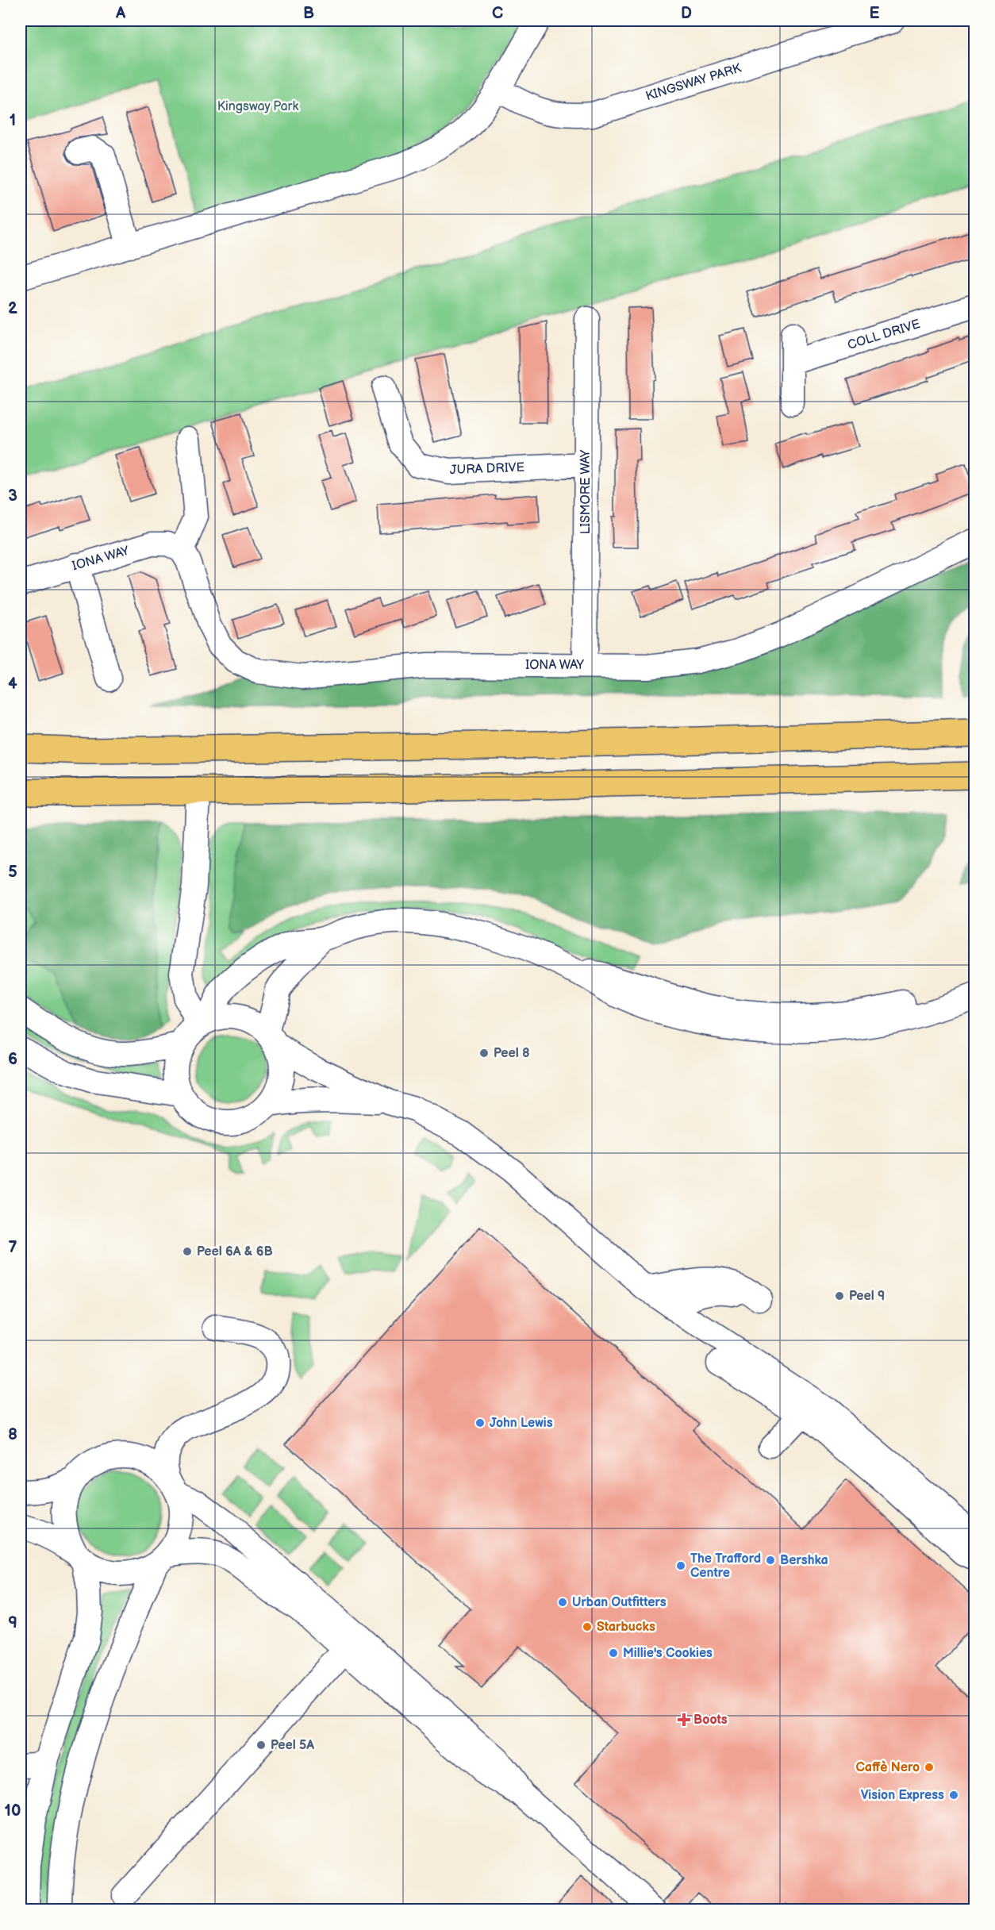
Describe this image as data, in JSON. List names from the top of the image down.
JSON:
{
  "streets": {
    "street": [
      "KINGSWAY PARK",
      "COLL DRIVE",
      "JURA DRIVE",
      "LISMORE WAY",
      "IONA WAY"
    ]
  },
  "crossings": [
    ["JURA DRIVE", "LISMORE WAY"],
    ["LISMORE WAY", "IONA WAY"]
  ],
  "parks": ["Kingsway Park"],
  "places": {
    "other": [
      "Peel 8",
      "Peel 6A & 6B",
      "Peel 9",
      "John Lewis",
      "Bershka",
      "The Trafford Centre",
      "Urban Outfitters",
      "Starbucks",
      "Millie's Cookies",
      "Peel 5A",
      "Caffè Nero",
      "Vision Express"
    ],
    "health": ["Boots"]
  },
  "grid": {
    "columns": [
      "A",
      "B",
      "C",
      "D",
      "E"
    ],
    "rows": [
      "1",
      "2",
      "3",
      "4",
      "5",
      "6",
      "7",
      "8",
      "9",
      "10"
    ]
  }
}
